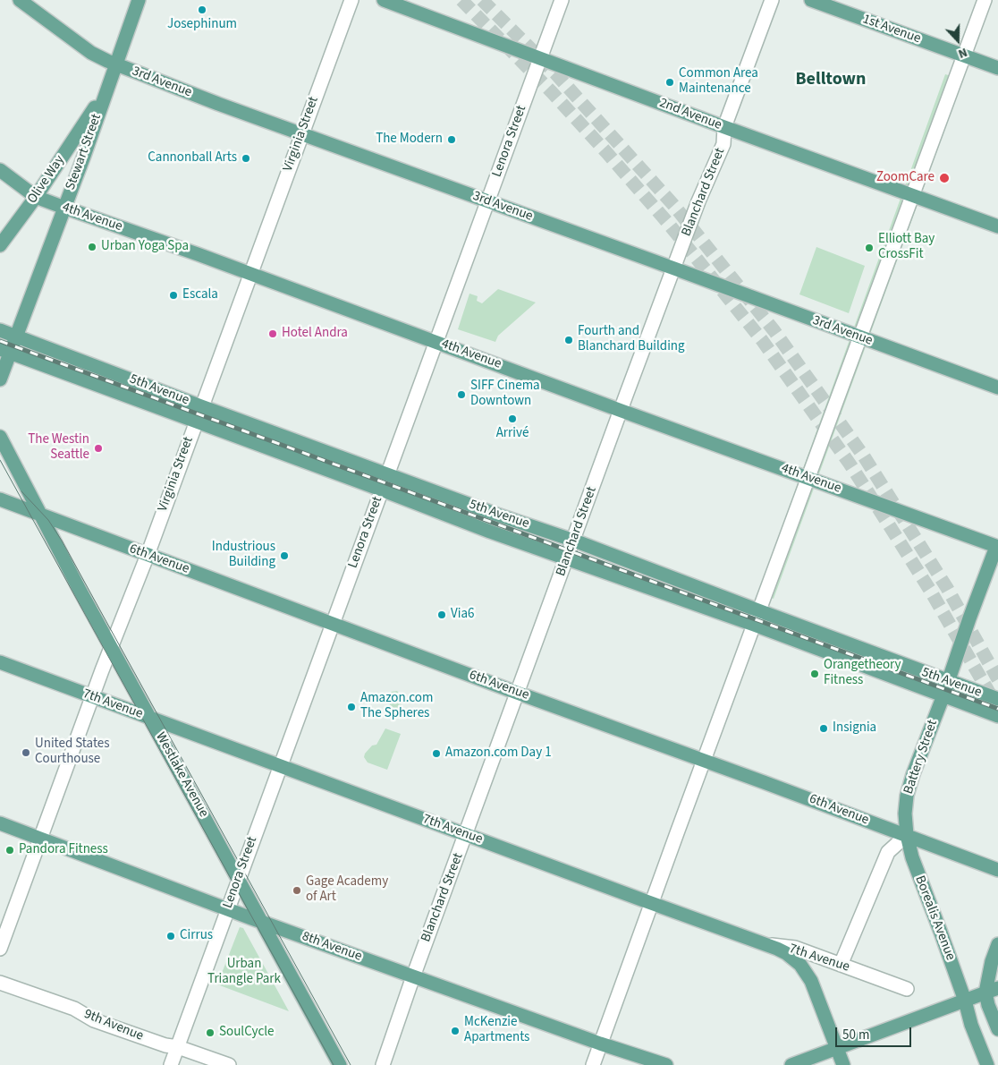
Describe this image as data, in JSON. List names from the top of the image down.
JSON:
{
  "streets": {
    "main road": [
      "1st Avenue",
      "3rd Avenue",
      "2nd Avenue",
      "Stewart Street",
      "Olive Way",
      "4th Avenue",
      "5th Avenue",
      "6th Avenue",
      "7th Avenue",
      "Battery Street",
      "Westlake Avenue",
      "Borealis Avenue",
      "8th Avenue"
    ],
    "street": [
      "Virginia Street",
      "Lenora Street",
      "Blanchard Street",
      "9th Avenue"
    ]
  },
  "crossings": [
    ["3rd Avenue", "Virginia Street"],
    ["3rd Avenue", "Lenora Street"],
    ["3rd Avenue", "Stewart Street"],
    ["3rd Avenue", "Blanchard Street"],
    ["2nd Avenue", "Lenora Street"],
    ["2nd Avenue", "Blanchard Street"],
    ["Virginia Street", "4th Avenue"],
    ["Virginia Street", "5th Avenue"],
    ["Virginia Street", "6th Avenue"],
    ["Virginia Street", "7th Avenue"],
    ["Virginia Street", "Westlake Avenue"],
    ["Virginia Street", "8th Avenue"],
    ["Lenora Street", "4th Avenue"],
    ["Lenora Street", "5th Avenue"],
    ["Lenora Street", "6th Avenue"],
    ["Lenora Street", "7th Avenue"],
    ["Lenora Street", "Westlake Avenue"],
    ["Lenora Street", "8th Avenue"],
    ["Lenora Street", "9th Avenue"],
    ["Stewart Street", "Olive Way"],
    ["Stewart Street", "4th Avenue"],
    ["Stewart Street", "5th Avenue"],
    ["Olive Way", "4th Avenue"],
    ["Blanchard Street", "4th Avenue"],
    ["Blanchard Street", "5th Avenue"],
    ["Blanchard Street", "6th Avenue"],
    ["Blanchard Street", "7th Avenue"],
    ["Blanchard Street", "8th Avenue"],
    ["4th Avenue", "Battery Street"],
    ["5th Avenue", "Battery Street"],
    ["6th Avenue", "Battery Street"],
    ["6th Avenue", "Westlake Avenue"],
    ["6th Avenue", "Borealis Avenue"],
    ["7th Avenue", "Westlake Avenue"],
    ["Battery Street", "Borealis Avenue"],
    ["Westlake Avenue", "8th Avenue"]
  ],
  "districts": ["Belltown"],
  "parks": ["Urban Triangle Park"],
  "places": [
    "Josephinum",
    "Common Area Maintenance",
    "The Modern",
    "Cannonball Arts",
    "ZoomCare",
    "Urban Yoga Spa",
    "Elliott Bay CrossFit",
    "Escala",
    "Hotel Andra",
    "Fourth and Blanchard Building",
    "SIFF Cinema Downtown",
    "Arrivé",
    "The Westin Seattle",
    "Industrious Building",
    "Via6",
    "Orangetheory Fitness",
    "Amazon.com The Spheres",
    "Insignia",
    "United States Courthouse",
    "Amazon.com Day 1",
    "Pandora Fitness",
    "Gage Academy of Art",
    "Cirrus",
    "McKenzie Apartments",
    "SoulCycle"
  ],
  "scale_bar": "50 m",
  "north": "bottom"
}
